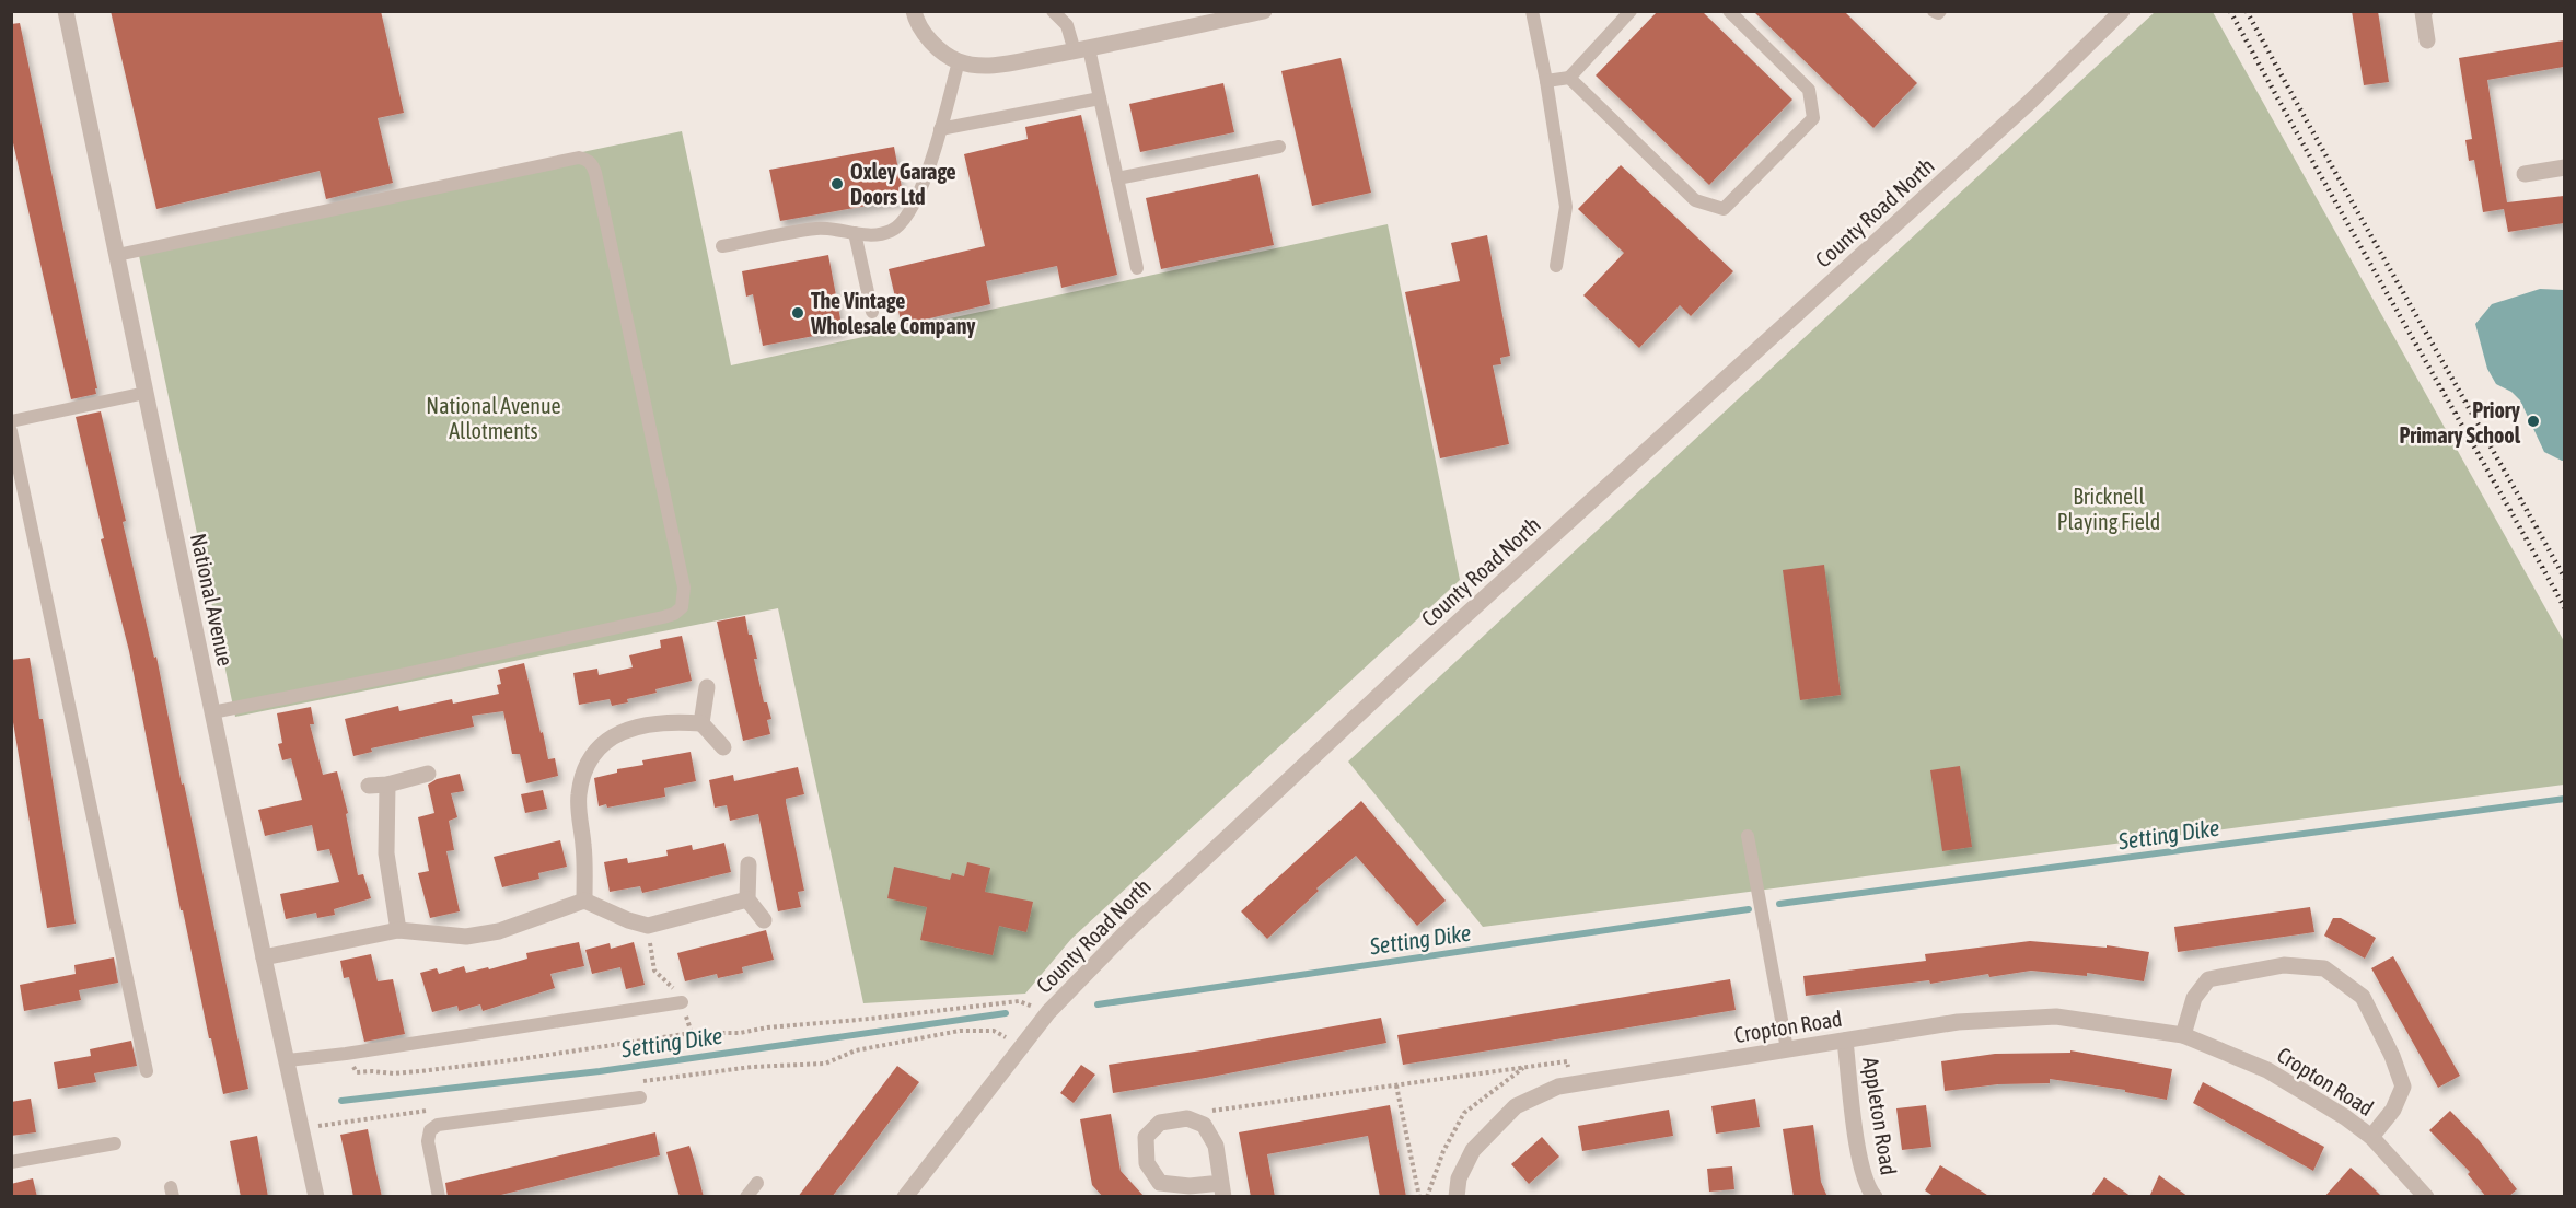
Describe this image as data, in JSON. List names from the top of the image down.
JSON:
{
  "streets": {
    "street": [
      "County Road North",
      "National Avenue",
      "Cropton Road",
      "Appleton Road"
    ]
  },
  "crossings": [
    ["Cropton Road", "Appleton Road"]
  ],
  "water": ["Setting Dike"],
  "parks": ["National Avenue Allotments", "Bricknell Playing Field"],
  "places": ["Oxley Garage Doors Ltd", "The Vintage Wholesale Company", "Priory Primary School"]
}
